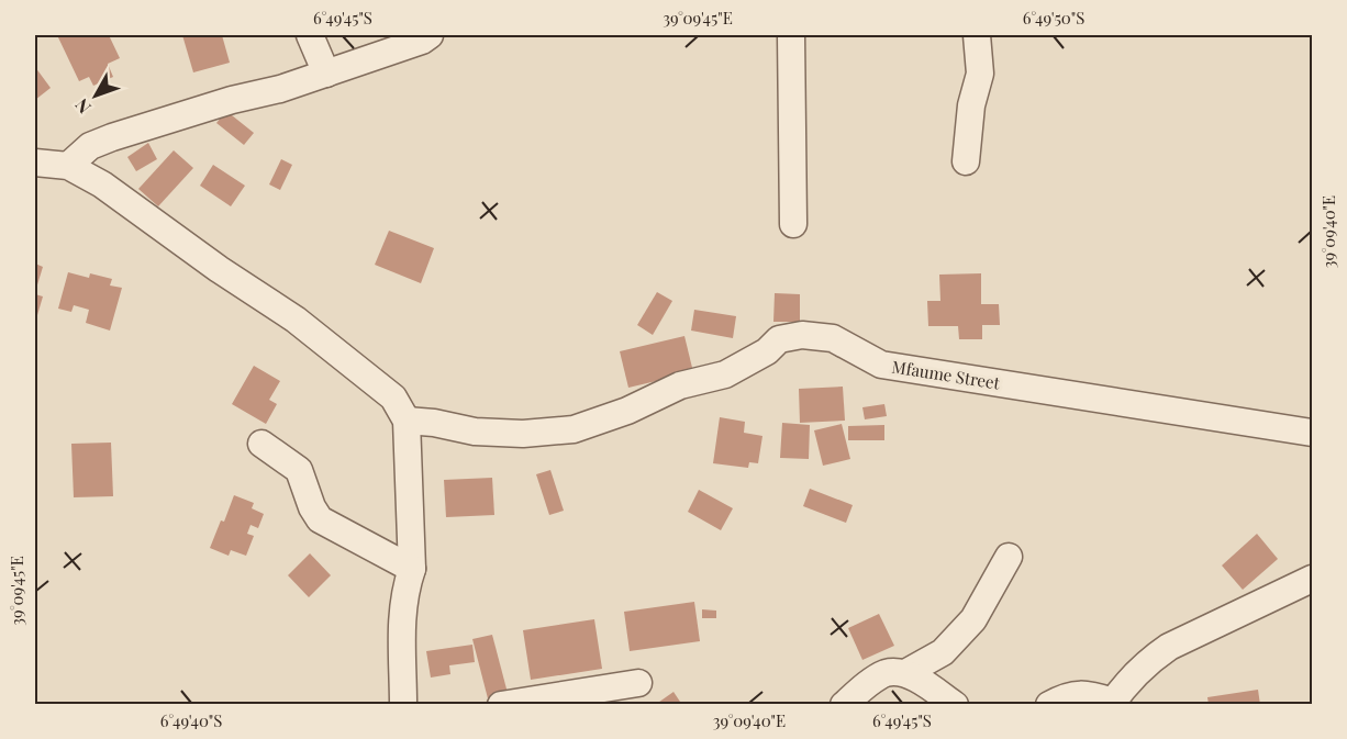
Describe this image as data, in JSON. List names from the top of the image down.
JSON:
{
  "streets": {
    "street": ["Mfaume Street"]
  },
  "north": "bottom left",
  "coordinates": [
    "6°49'45\"S",
    "39°09'45\"E",
    "6°49'50\"S",
    "39°09'40\"E",
    "6°49'40\"S"
  ]
}
